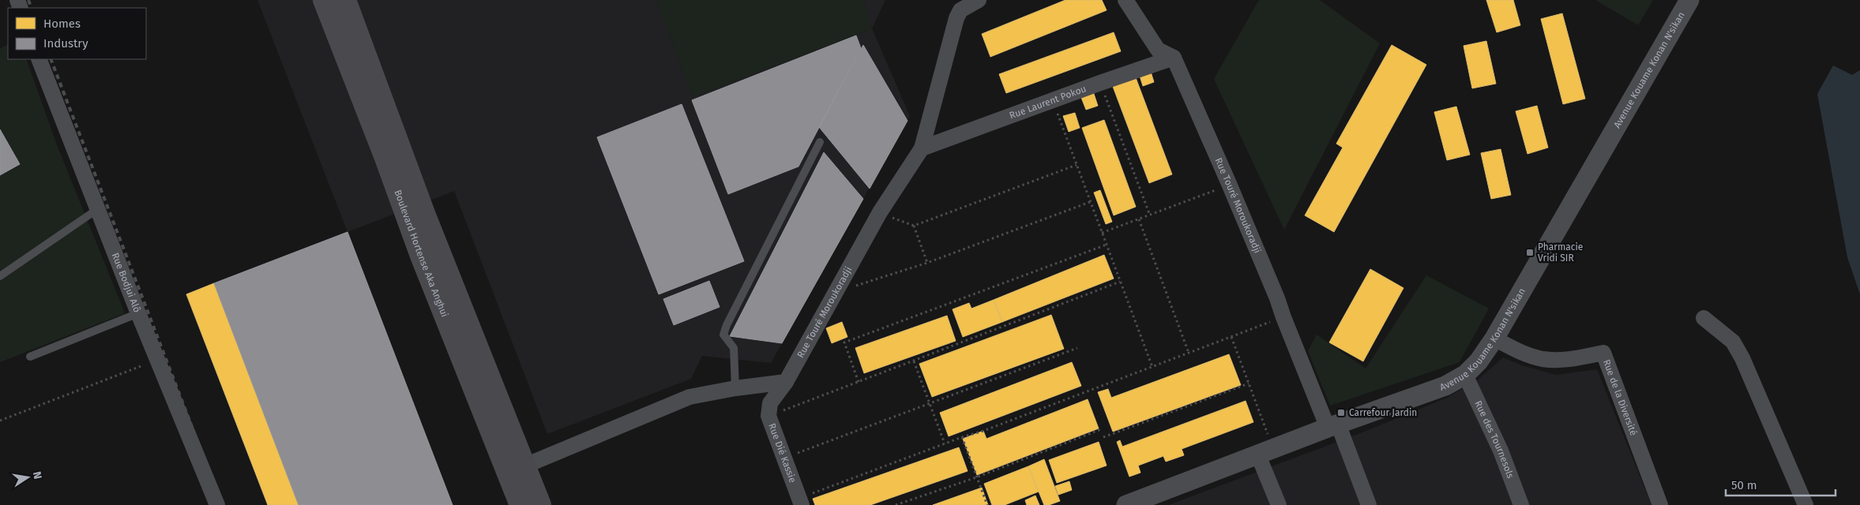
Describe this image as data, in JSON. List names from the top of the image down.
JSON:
{
  "streets": {
    "main road": ["Boulevard Hortense Aka Anghui"],
    "street": [
      "Avenue Kouame Konan N'sikan",
      "Rue Laurent Pokou",
      "Rue Touré Moroukoradji",
      "Rue Bodjui Alô",
      "Rue de la Diversité",
      "Rue des Tournesols",
      "Rue Dié Kassie"
    ]
  },
  "crossings": [
    ["Avenue Kouame Konan N'sikan", "Rue Touré Moroukoradji"],
    ["Avenue Kouame Konan N'sikan", "Rue de la Diversité"],
    ["Avenue Kouame Konan N'sikan", "Rue des Tournesols"],
    ["Rue Laurent Pokou", "Rue Touré Moroukoradji"],
    ["Rue Touré Moroukoradji", "Rue Dié Kassie"]
  ],
  "places": {
    "transit": ["Pharmacie Vridi SIR", "Carrefour Jardin"]
  },
  "legend": ["Homes", "Industry"],
  "scale_bar": "50 m",
  "north": "right"
}
